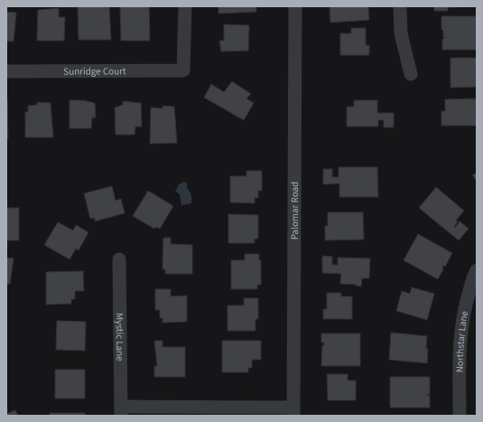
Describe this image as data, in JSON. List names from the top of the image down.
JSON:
{
  "streets": {
    "street": [
      "Sunridge Court",
      "Palomar Road",
      "Mystic Lane",
      "Northstar Lane"
    ]
  }
}
